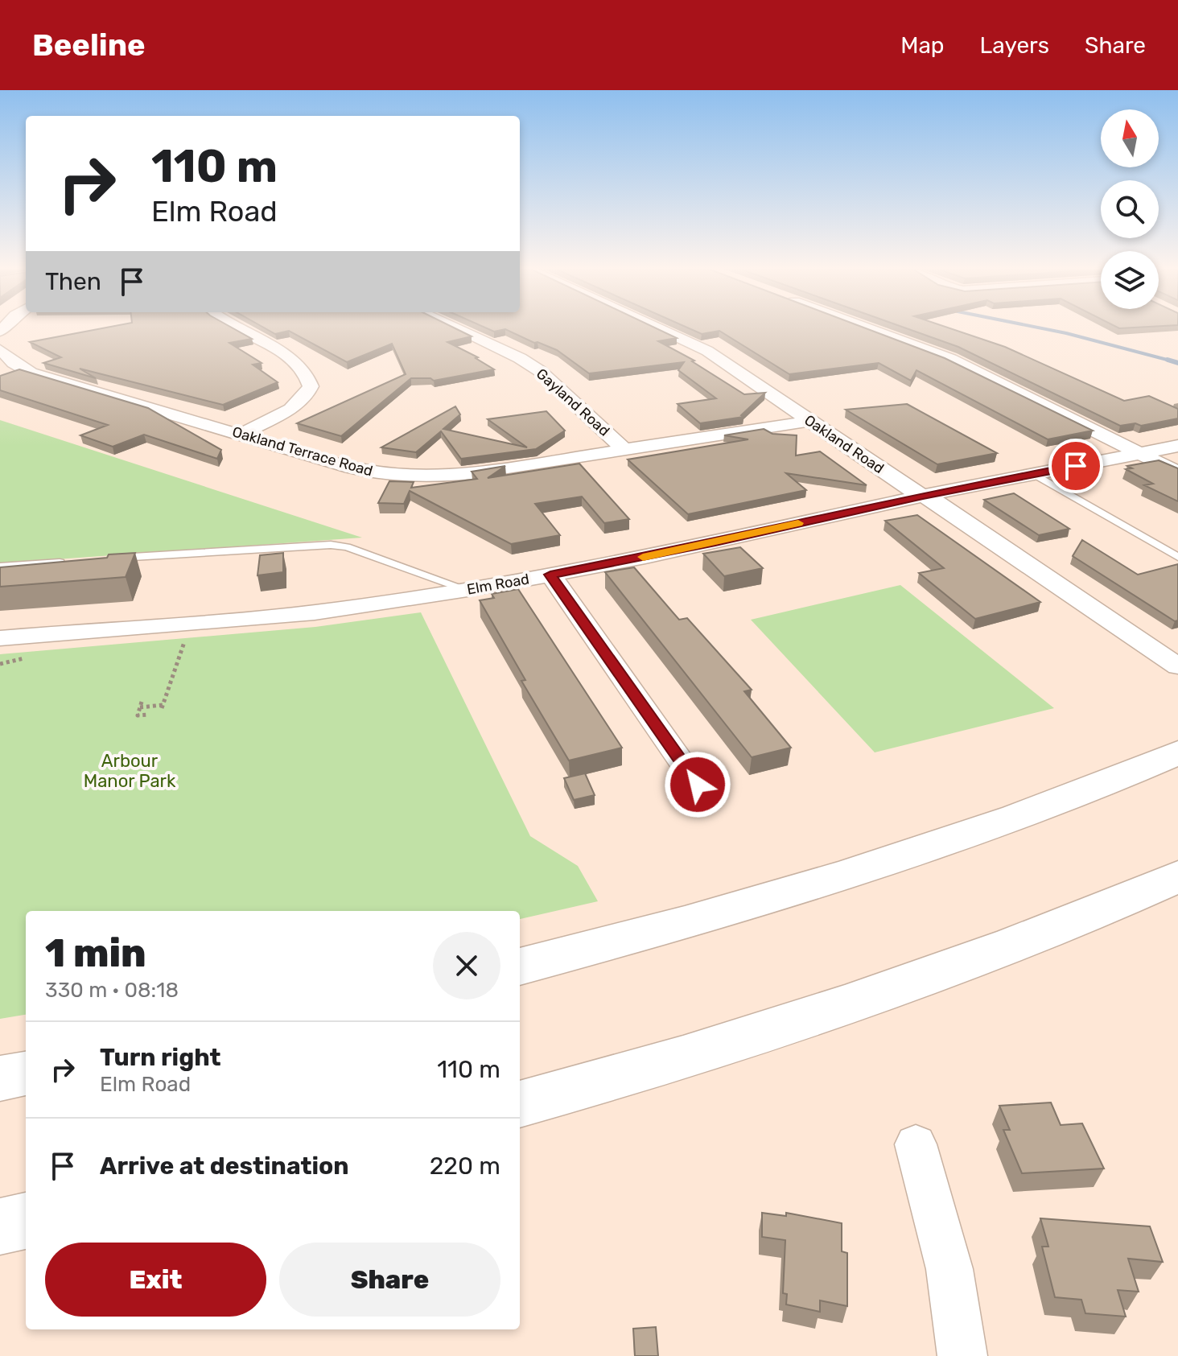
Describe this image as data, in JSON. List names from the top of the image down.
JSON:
{
  "streets": {
    "street": [
      "Gayland Road",
      "Oakland Road",
      "Oakland Terrace Road",
      "Elm Road"
    ]
  },
  "crossings": [
    ["Gayland Road", "Oakland Terrace Road"],
    ["Oakland Road", "Oakland Terrace Road"],
    ["Oakland Road", "Elm Road"]
  ],
  "parks": ["Arbour Manor Park"],
  "north": "top",
  "page": {
    "header": "Beeline",
    "nav": ["Map", "Layers", "Share"],
    "turn": ["110 m", "Elm Road"],
    "then": "Then",
    "heading": ["1 min", "330 m · 08:18"],
    "list": [
      {
        "name": "Turn right",
        "note": "Elm Road",
        "value": "110 m"
      },
      {
        "name": "Arrive at destination",
        "value": "220 m"
      }
    ],
    "buttons": ["Exit", "Share"]
  }
}
